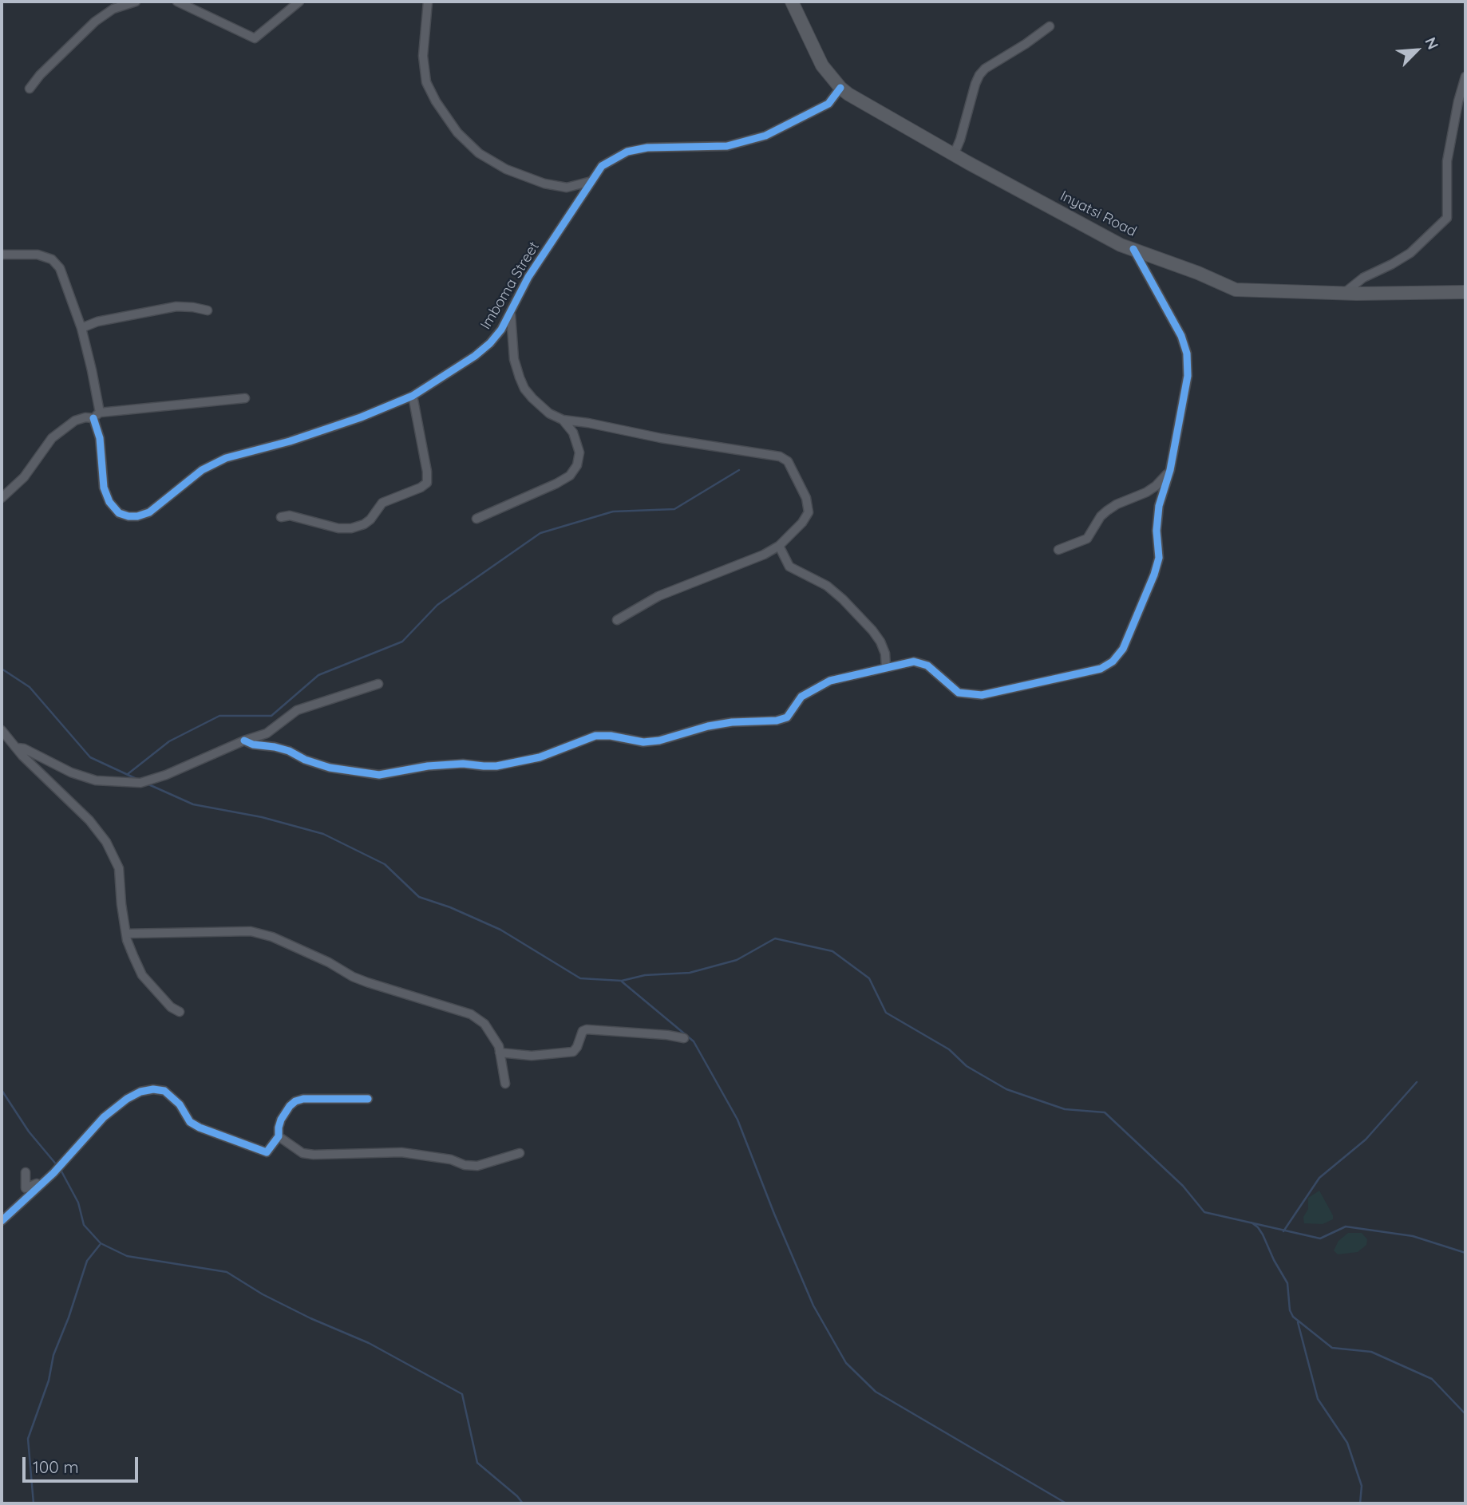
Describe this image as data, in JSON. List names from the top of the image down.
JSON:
{
  "streets": {
    "street": ["Inyatsi Road", "Imboma Street"]
  },
  "crossings": [
    ["Inyatsi Road", "Imboma Street"]
  ],
  "scale_bar": "100 m",
  "north": "top right"
}
